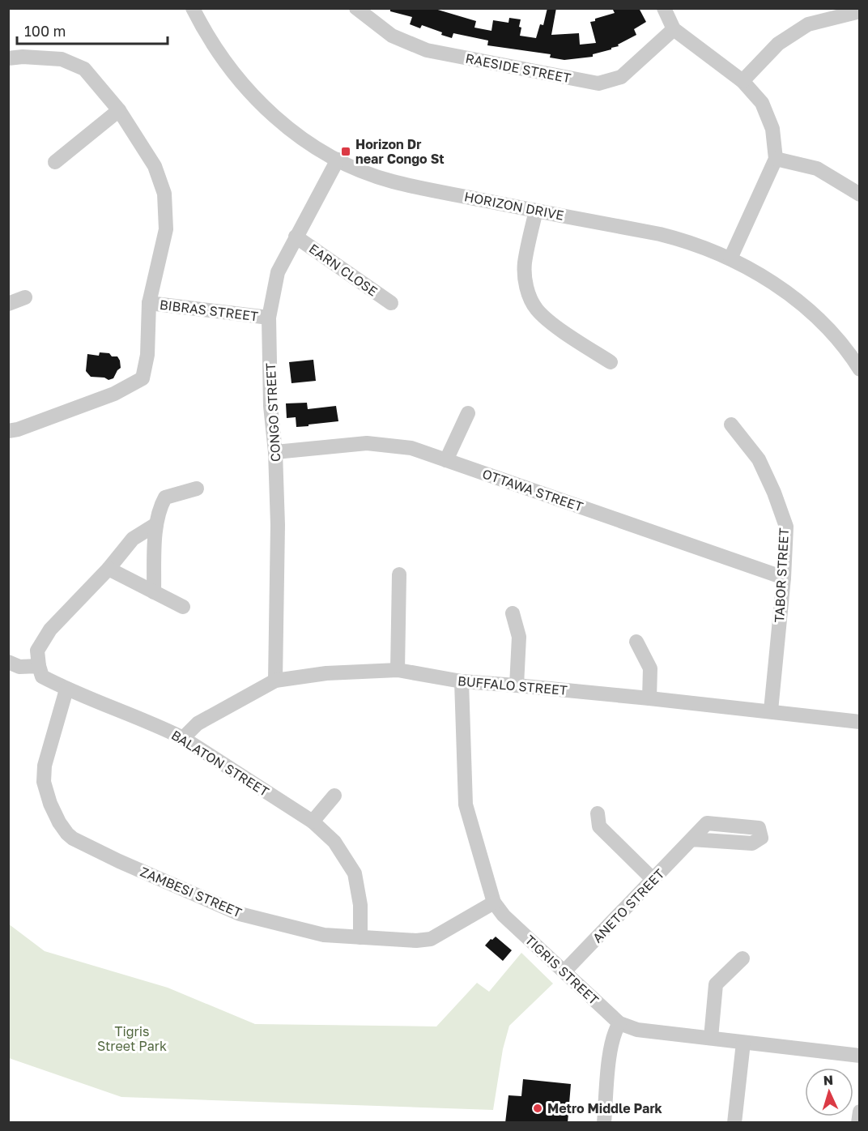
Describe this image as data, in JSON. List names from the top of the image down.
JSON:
{
  "streets": {
    "street": [
      "RAESIDE STREET",
      "HORIZON DRIVE",
      "EARN CLOSE",
      "BIBRAS STREET",
      "CONGO STREET",
      "OTTAWA STREET",
      "TABOR STREET",
      "BUFFALO STREET",
      "BALATON STREET",
      "ZAMBESI STREET",
      "ANETO STREET",
      "TIGRIS STREET"
    ]
  },
  "crossings": [
    ["HORIZON DRIVE", "CONGO STREET"],
    ["EARN CLOSE", "CONGO STREET"],
    ["BIBRAS STREET", "CONGO STREET"],
    ["CONGO STREET", "OTTAWA STREET"],
    ["CONGO STREET", "BUFFALO STREET"],
    ["OTTAWA STREET", "TABOR STREET"],
    ["TABOR STREET", "BUFFALO STREET"],
    ["BUFFALO STREET", "BALATON STREET"],
    ["BUFFALO STREET", "TIGRIS STREET"],
    ["BALATON STREET", "ZAMBESI STREET"],
    ["ZAMBESI STREET", "TIGRIS STREET"],
    ["ANETO STREET", "TIGRIS STREET"]
  ],
  "parks": ["Tigris Street Park"],
  "places": {
    "transit": ["Horizon Dr near Congo St"],
    "other": ["Metro Middle Park"]
  },
  "scale_bar": "100 m",
  "north": "top"
}
